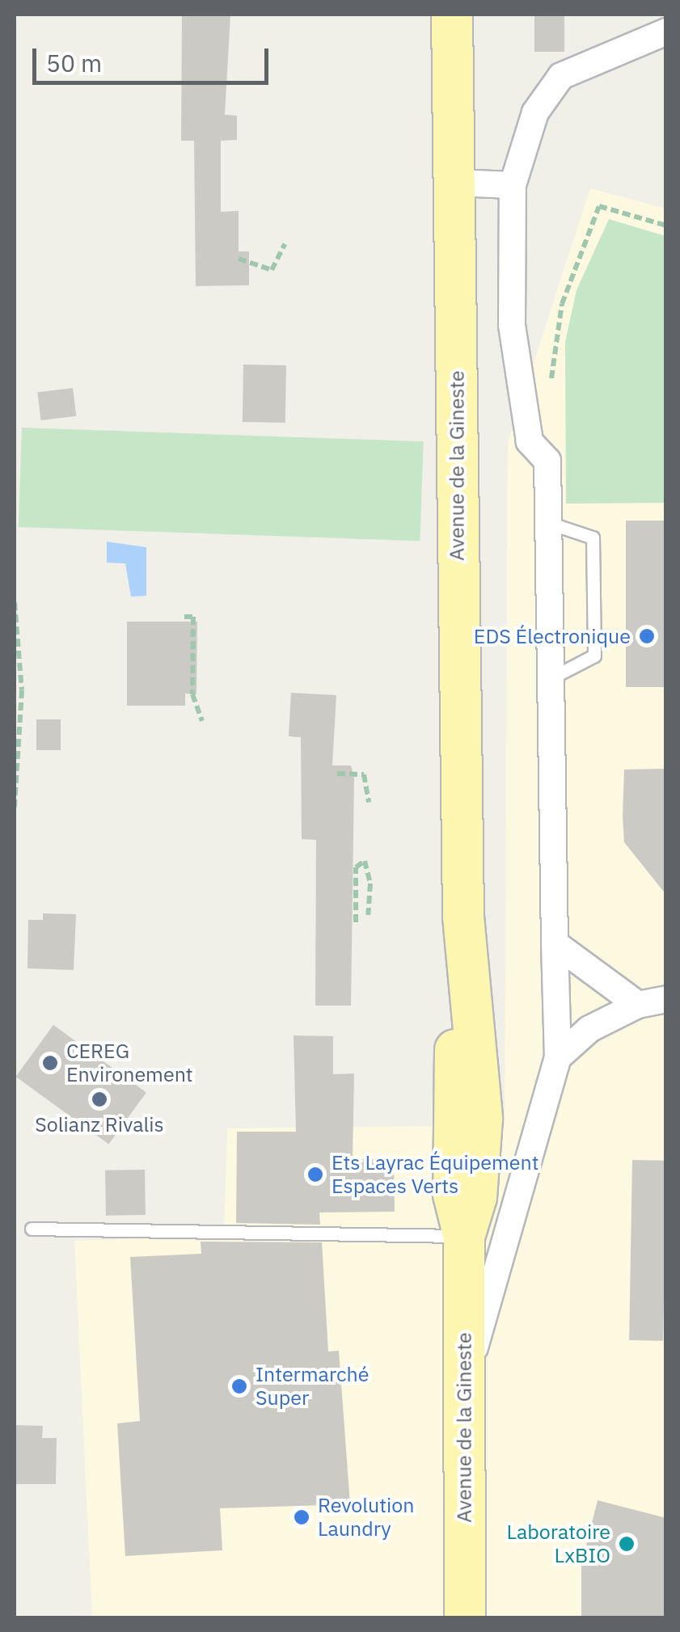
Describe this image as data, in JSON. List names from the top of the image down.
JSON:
{
  "streets": {
    "main road": ["Avenue de la Gineste"]
  },
  "places": [
    "EDS Électronique",
    "CEREG Environement",
    "Solianz Rivalis",
    "Ets Layrac Équipement Espaces Verts",
    "Intermarché Super",
    "Revolution Laundry",
    "Laboratoire LxBIO"
  ],
  "scale_bar": "50 m"
}
